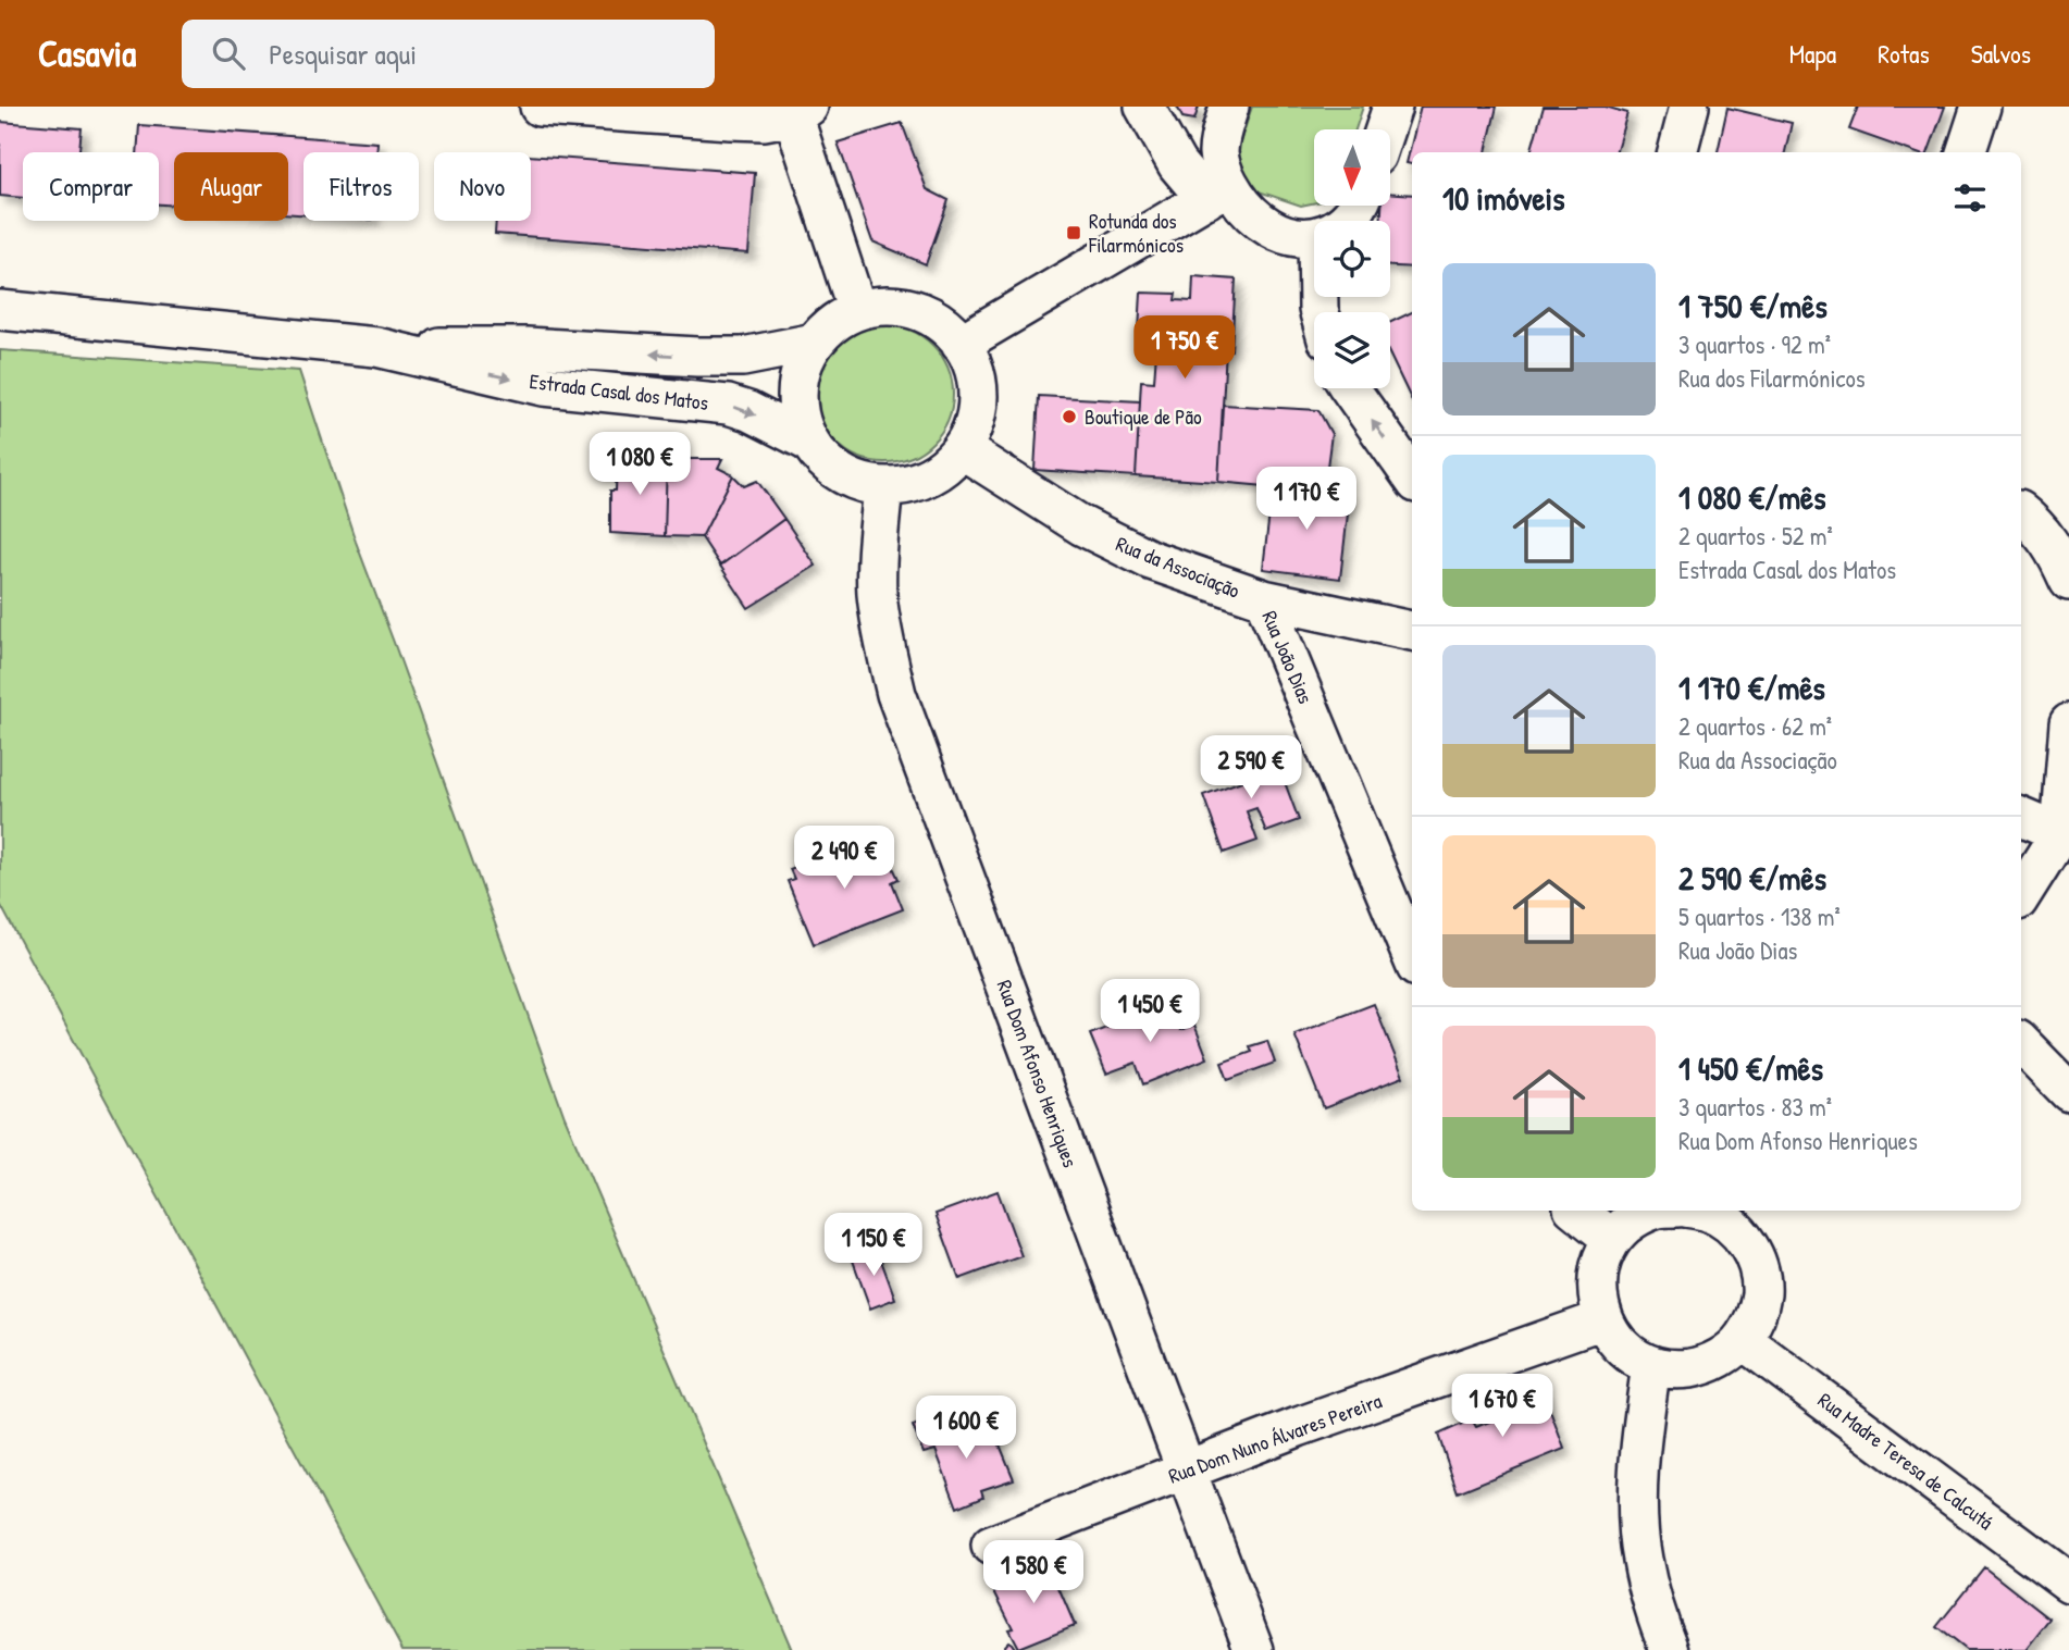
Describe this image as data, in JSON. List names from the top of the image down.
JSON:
{
  "streets": {
    "street": [
      "Estrada Casal dos Matos",
      "Rua da Associação",
      "Rua João Dias",
      "Rua Dom Afonso Henriques",
      "Rua Dom Nuno Álvares Pereira",
      "Rua Madre Teresa de Calcutá"
    ]
  },
  "crossings": [
    ["Estrada Casal dos Matos", "Rua da Associação"],
    ["Estrada Casal dos Matos", "Rua Dom Afonso Henriques"],
    ["Rua da Associação", "Rua João Dias"],
    ["Rua da Associação", "Rua Dom Afonso Henriques"],
    ["Rua Dom Afonso Henriques", "Rua Dom Nuno Álvares Pereira"]
  ],
  "places": {
    "transit": ["Rotunda dos Filarmónicos"],
    "other": ["Boutique de Pão"]
  },
  "north": "bottom",
  "page": {
    "header": "Casavia",
    "search": "Pesquisar aqui",
    "nav": ["Mapa", "Rotas", "Salvos"],
    "chip": [
      "Comprar",
      "Alugar",
      "Filtros",
      "Novo"
    ],
    "heading": "10 imóveis",
    "list": [
      {
        "name": "1 750 €/mês",
        "note": "3 quartos · 92 m² · Rua dos Filarmónicos"
      },
      {
        "name": "1 080 €/mês",
        "note": "2 quartos · 52 m² · Estrada Casal dos Matos"
      },
      {
        "name": "1 170 €/mês",
        "note": "2 quartos · 62 m² · Rua da Associação"
      },
      {
        "name": "2 590 €/mês",
        "note": "5 quartos · 138 m² · Rua João Dias"
      },
      {
        "name": "1 450 €/mês",
        "note": "3 quartos · 83 m² · Rua Dom Afonso Henriques"
      }
    ],
    "price": [
      "1 750 €",
      "1 080 €",
      "1 170 €",
      "2 590 €",
      "2 490 €",
      "1 450 €",
      "1 150 €",
      "1 670 €",
      "1 600 €",
      "1 580 €"
    ]
  }
}
